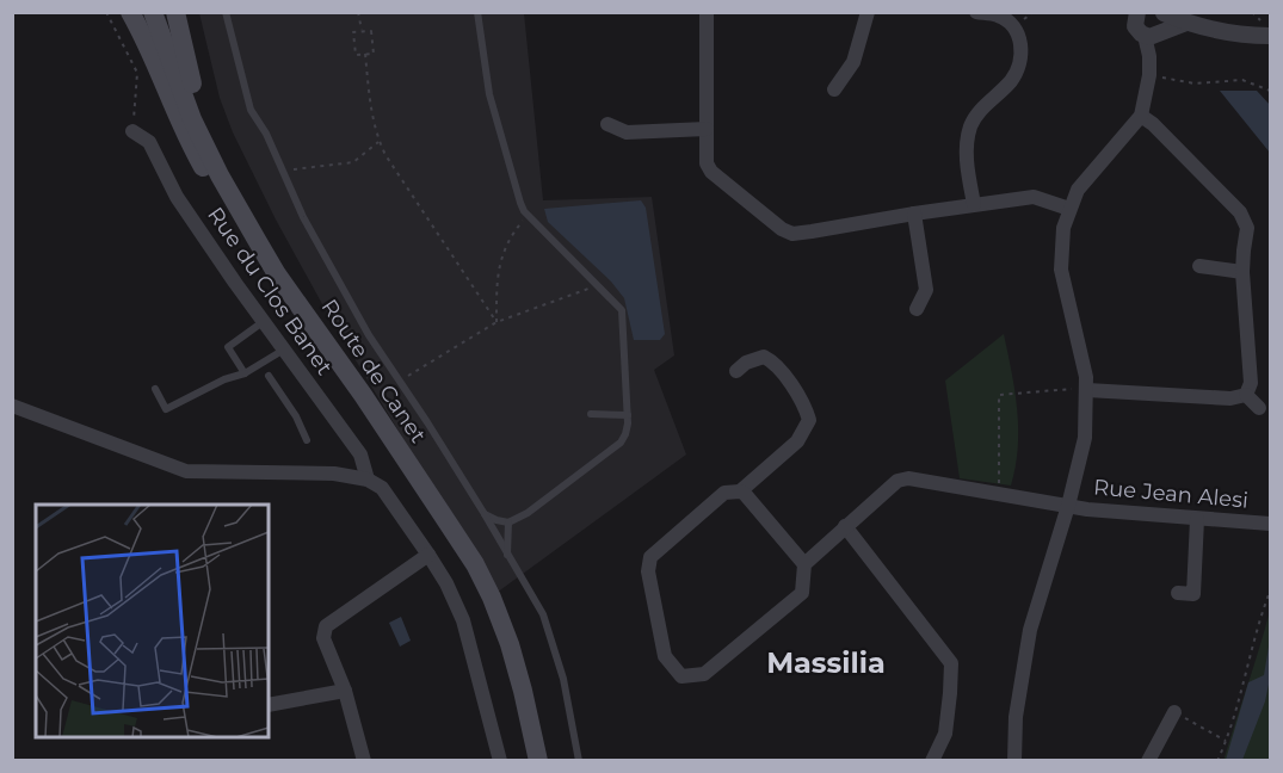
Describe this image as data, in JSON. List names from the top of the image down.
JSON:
{
  "streets": {
    "main road": ["Route de Canet"],
    "street": ["Rue du Clos Banet", "Rue Jean Alesi"]
  },
  "districts": ["Massilia"]
}
